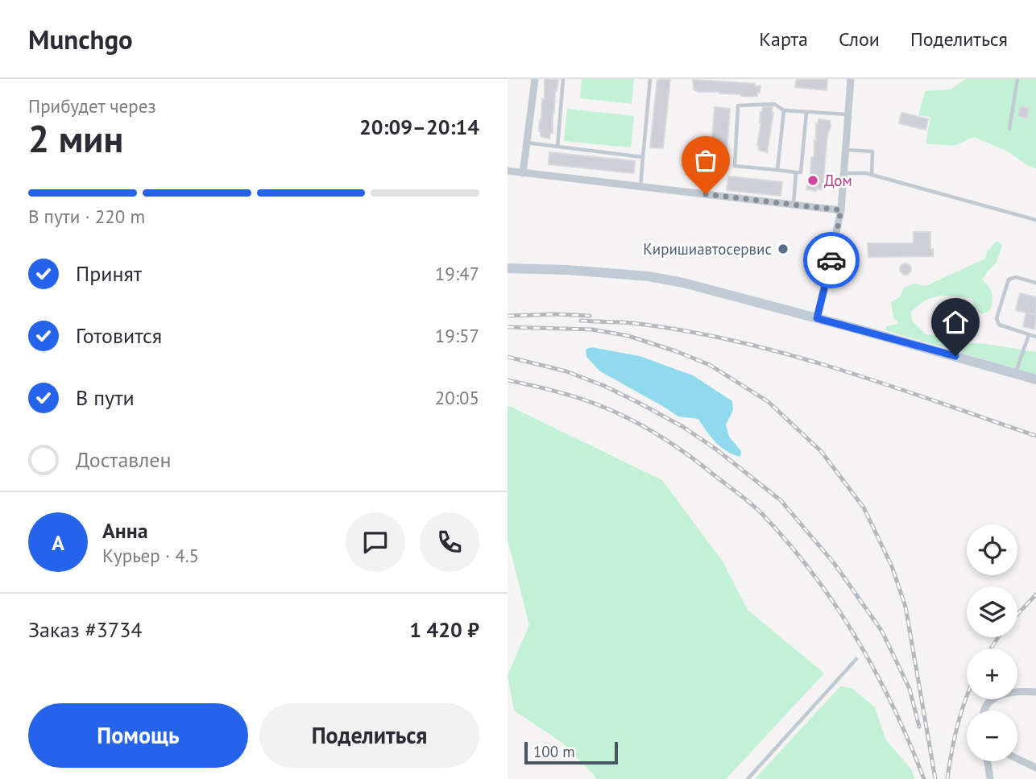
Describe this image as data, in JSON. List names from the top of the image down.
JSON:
{
  "places": ["Дом", "Киришиавтосервис"],
  "scale_bar": "100 m",
  "page": {
    "header": "Munchgo",
    "nav": ["Карта", "Слои", "Поделиться"],
    "heading": ["2 мин", "Прибудет через", "20:09–20:14"],
    "panel": [
      "Анна",
      "Курьер · 4.5",
      "Заказ #3734",
      "1 420 ₽"
    ],
    "bar": "В пути · 220 m",
    "list": [
      ["Принят", "19:47"],
      ["Готовится", "19:57"],
      ["В пути", "20:05"],
      "Доставлен"
    ],
    "round": "А",
    "map_buttons": ["+", "−"],
    "buttons": ["Помощь", "Поделиться"],
    "scale": "100 m"
  }
}
